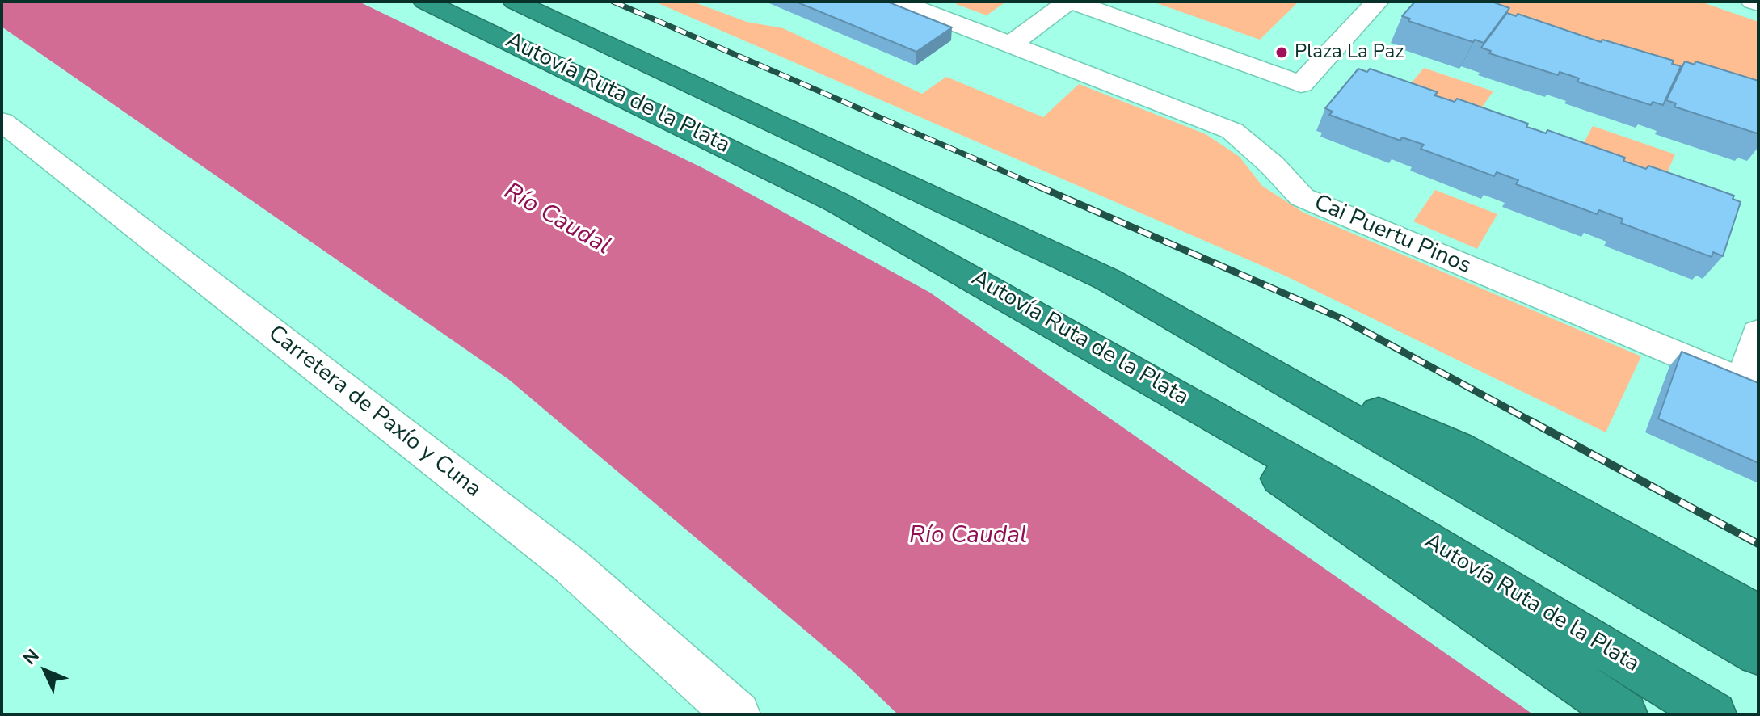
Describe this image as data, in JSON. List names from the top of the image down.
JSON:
{
  "streets": {
    "highway": ["Autovía Ruta de la Plata"],
    "street": ["Cai Puertu Pinos", "Carretera de Paxío y Cuna"]
  },
  "water": ["Río Caudal"],
  "places": ["Plaza La Paz"],
  "north": "top left"
}
